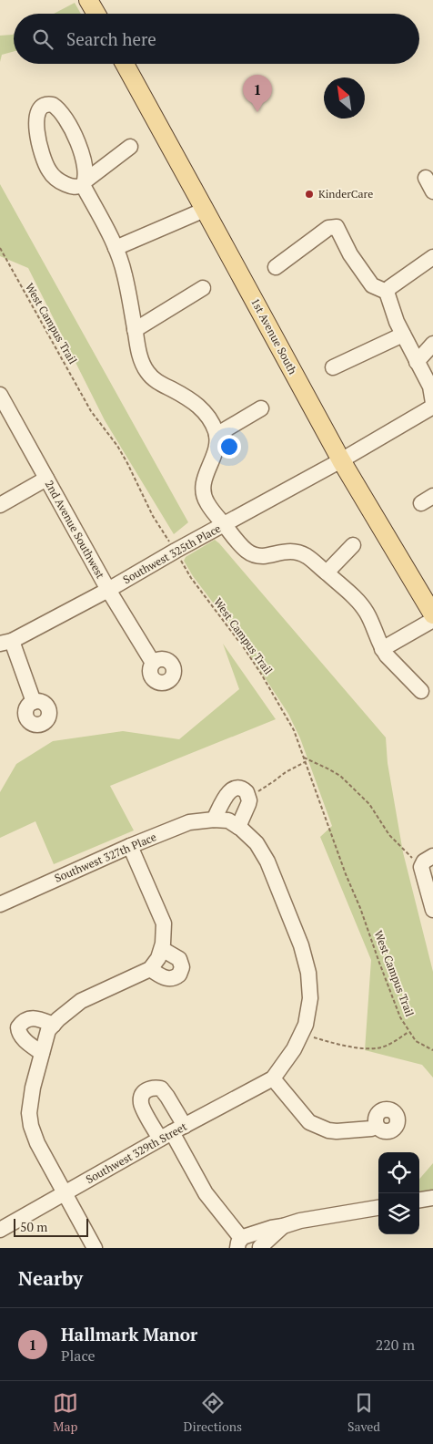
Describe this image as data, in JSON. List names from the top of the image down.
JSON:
{
  "streets": {
    "main road": ["1st Avenue South"],
    "street": [
      "2nd Avenue Southwest",
      "Southwest 325th Place",
      "Southwest 327th Place",
      "Southwest 329th Street"
    ],
    "path": ["West Campus Trail"]
  },
  "crossings": [
    ["West Campus Trail", "Southwest 325th Place"],
    ["1st Avenue South", "Southwest 325th Place"],
    ["2nd Avenue Southwest", "Southwest 325th Place"]
  ],
  "places": ["KinderCare"],
  "scale_bar": "50 m",
  "north": "top left",
  "page": {
    "search": "Search here",
    "pins": "1",
    "scale": "50 m",
    "heading": "Nearby",
    "list": [
      {
        "mark": "1",
        "name": "Hallmark Manor",
        "note": "Place",
        "value": "220 m"
      }
    ],
    "nav": ["Map", "Directions", "Saved"]
  }
}
